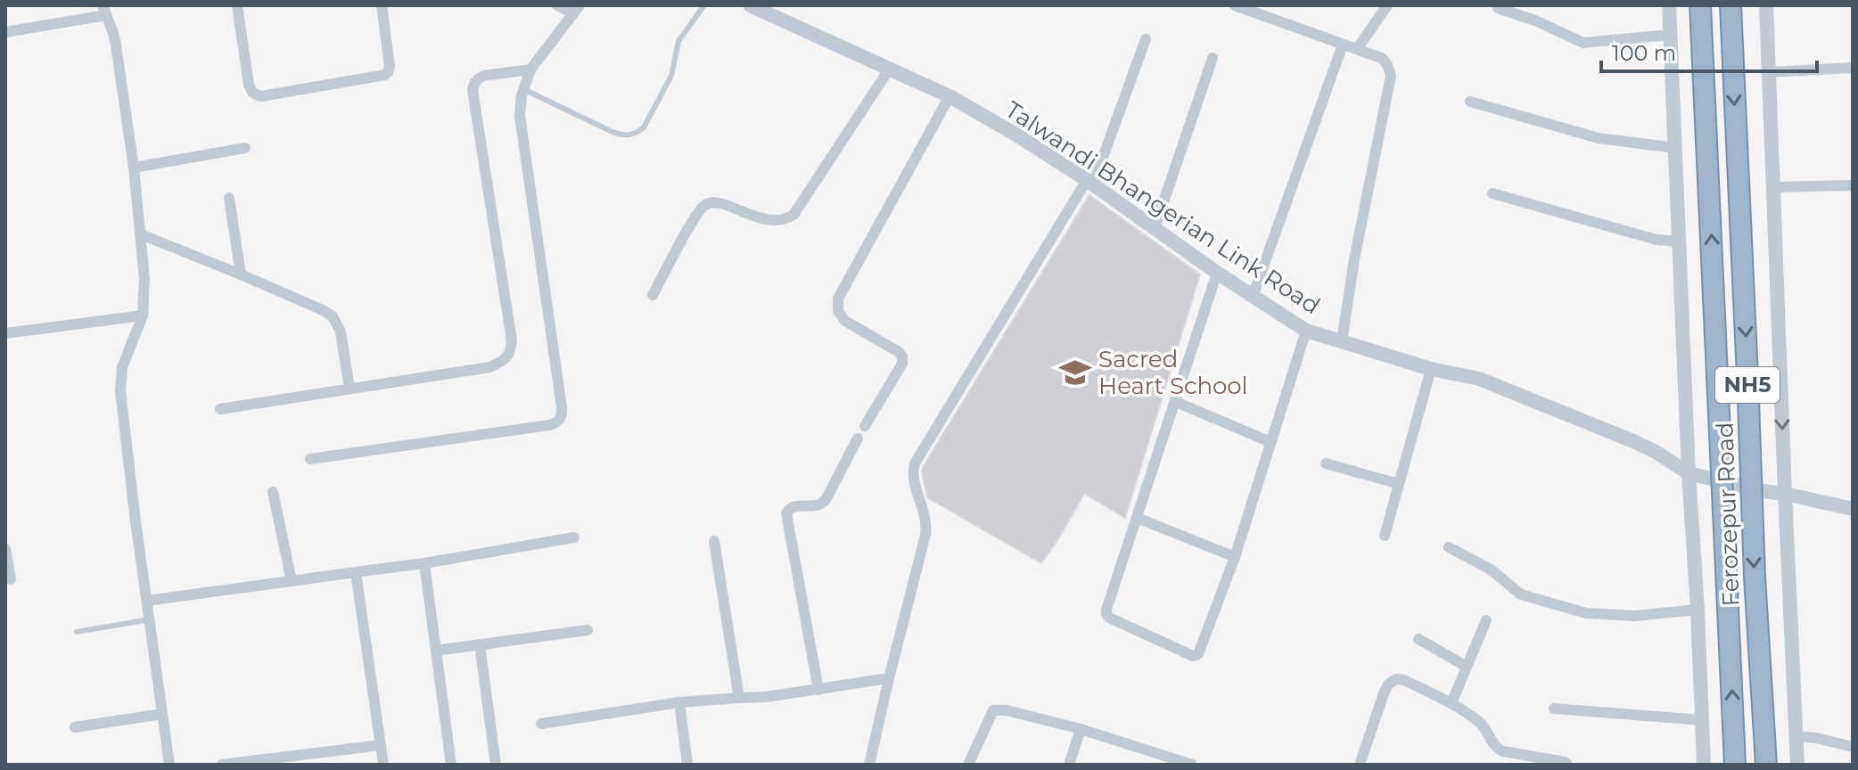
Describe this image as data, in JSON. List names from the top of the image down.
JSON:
{
  "streets": {
    "highway": ["NH5", "Ferozepur Road"],
    "street": ["Talwandi Bhangerian Link Road"]
  },
  "places": {
    "school or university": ["Sacred Heart School"]
  },
  "scale_bar": "100 m"
}
